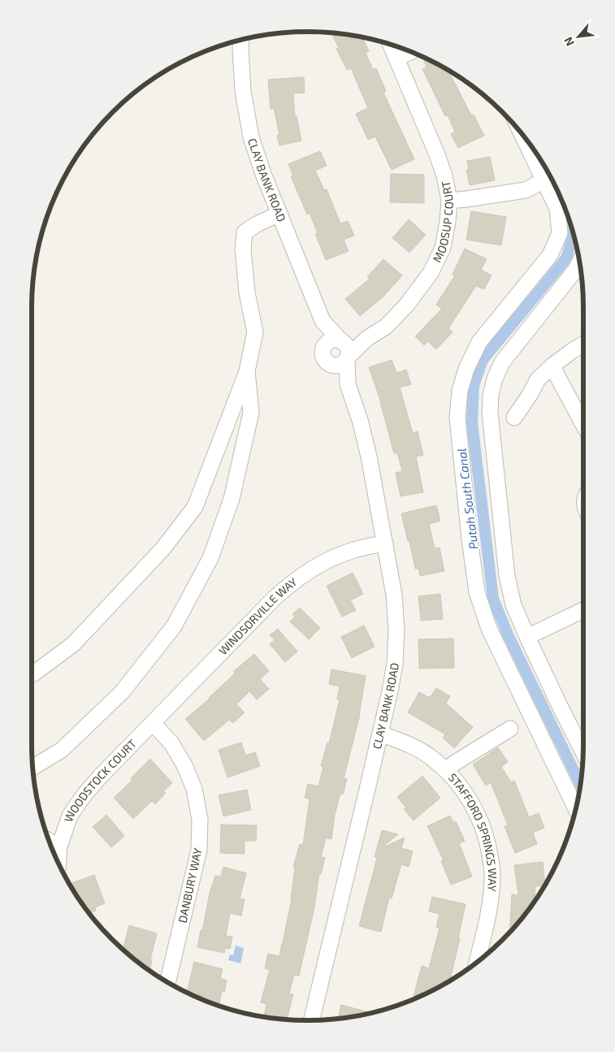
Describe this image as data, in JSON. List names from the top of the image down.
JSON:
{
  "streets": {
    "street": [
      "CLAY BANK ROAD",
      "MOOSUP COURT",
      "WINDSORVILLE WAY",
      "WOODSTOCK COURT",
      "STAFFORD SPRINGS WAY",
      "DANBURY WAY"
    ]
  },
  "crossings": [
    ["CLAY BANK ROAD", "MOOSUP COURT"],
    ["CLAY BANK ROAD", "WINDSORVILLE WAY"],
    ["CLAY BANK ROAD", "STAFFORD SPRINGS WAY"],
    ["WINDSORVILLE WAY", "WOODSTOCK COURT"],
    ["WINDSORVILLE WAY", "DANBURY WAY"],
    ["WOODSTOCK COURT", "DANBURY WAY"]
  ],
  "water": ["Putah South Canal"],
  "north": "bottom left"
}
